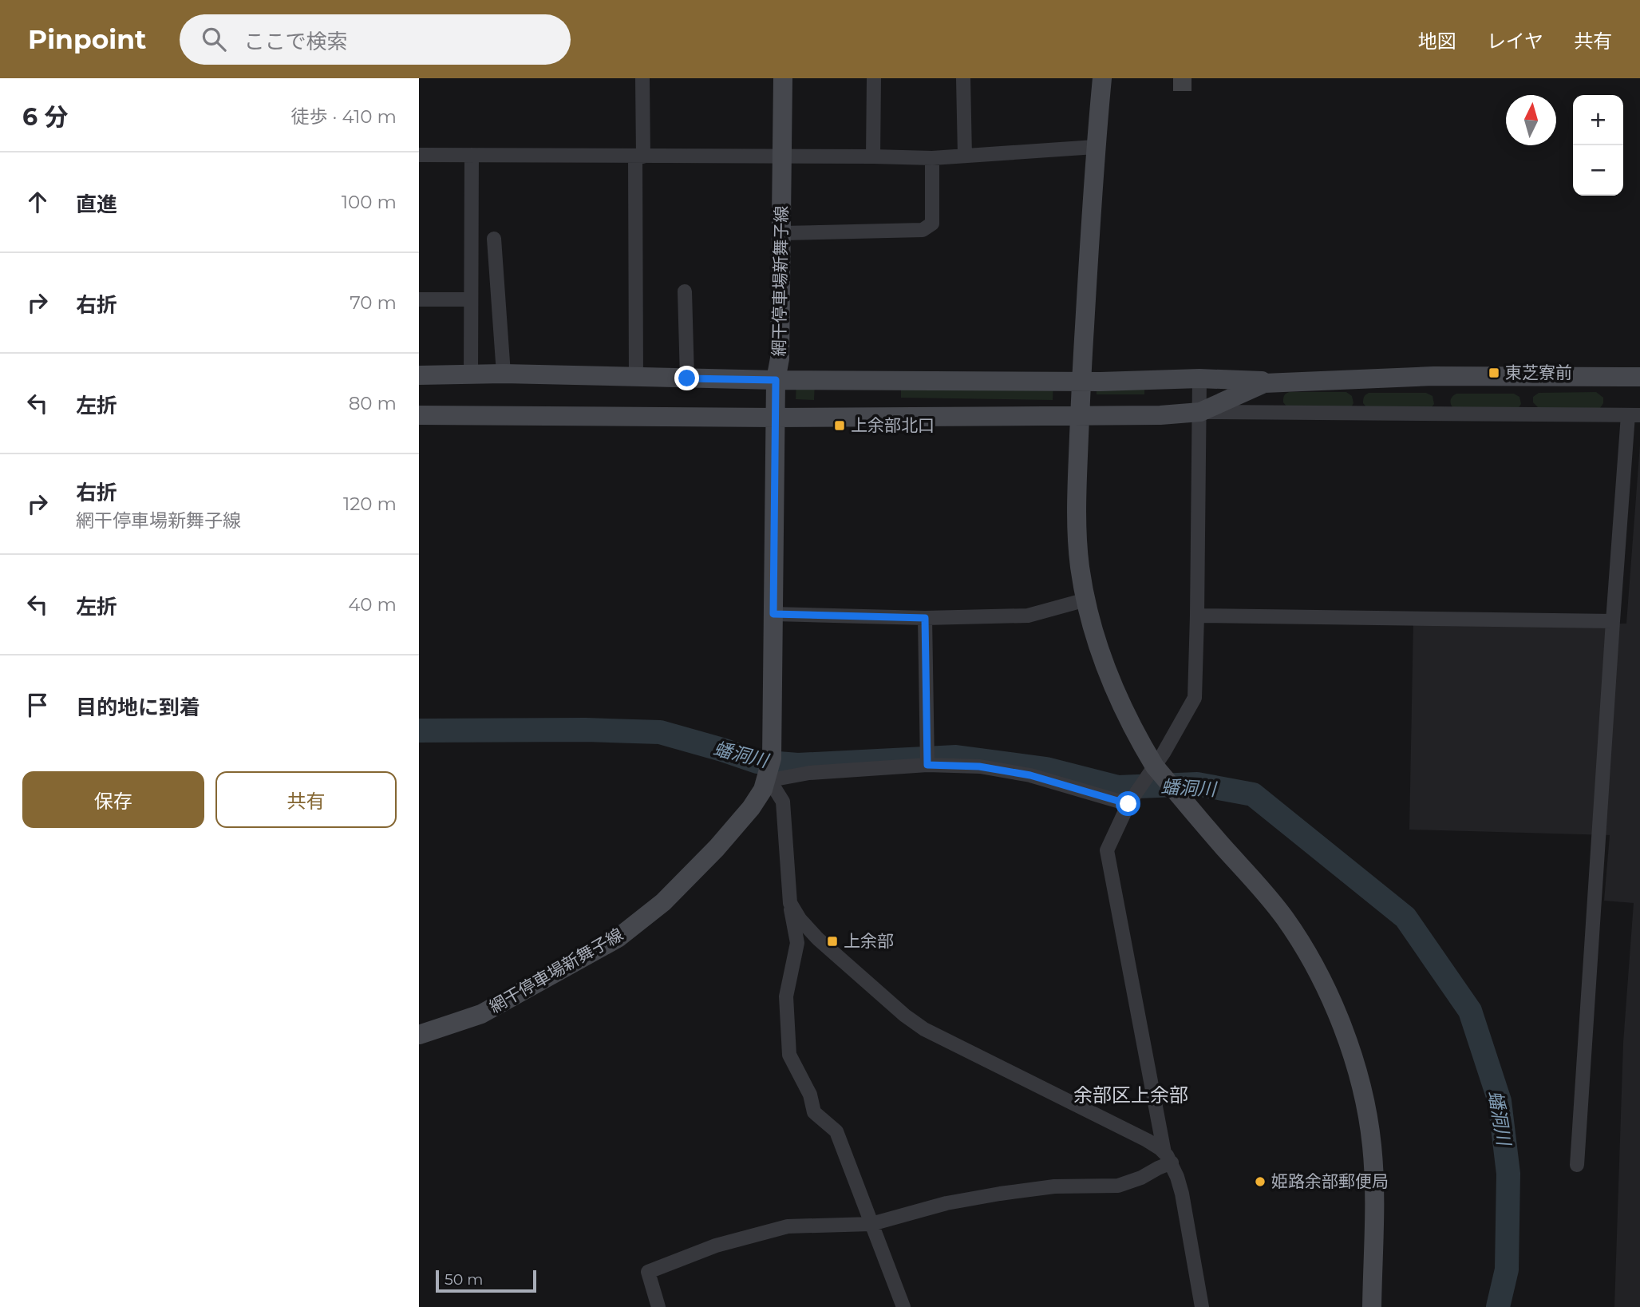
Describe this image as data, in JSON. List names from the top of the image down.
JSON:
{
  "streets": {
    "street": ["網干停車場新舞子線"]
  },
  "districts": ["余部区上余部"],
  "water": ["蟠洞川"],
  "places": {
    "transit": ["東芝寮前", "上余部北口", "上余部"],
    "other": ["姫路余部郵便局"]
  },
  "scale_bar": "50 m",
  "north": "top",
  "page": {
    "header": "Pinpoint",
    "search": "ここで検索",
    "nav": ["地図", "レイヤ", "共有"],
    "heading": ["6 分", "徒歩 · 410 m"],
    "map_buttons": ["+", "−"],
    "list": [
      ["直進", "100 m"],
      ["右折", "70 m"],
      ["左折", "80 m"],
      ["右折", "網干停車場新舞子線", "120 m"],
      ["左折", "40 m"],
      "目的地に到着"
    ],
    "buttons": ["保存", "共有"],
    "scale": "50 m"
  }
}
